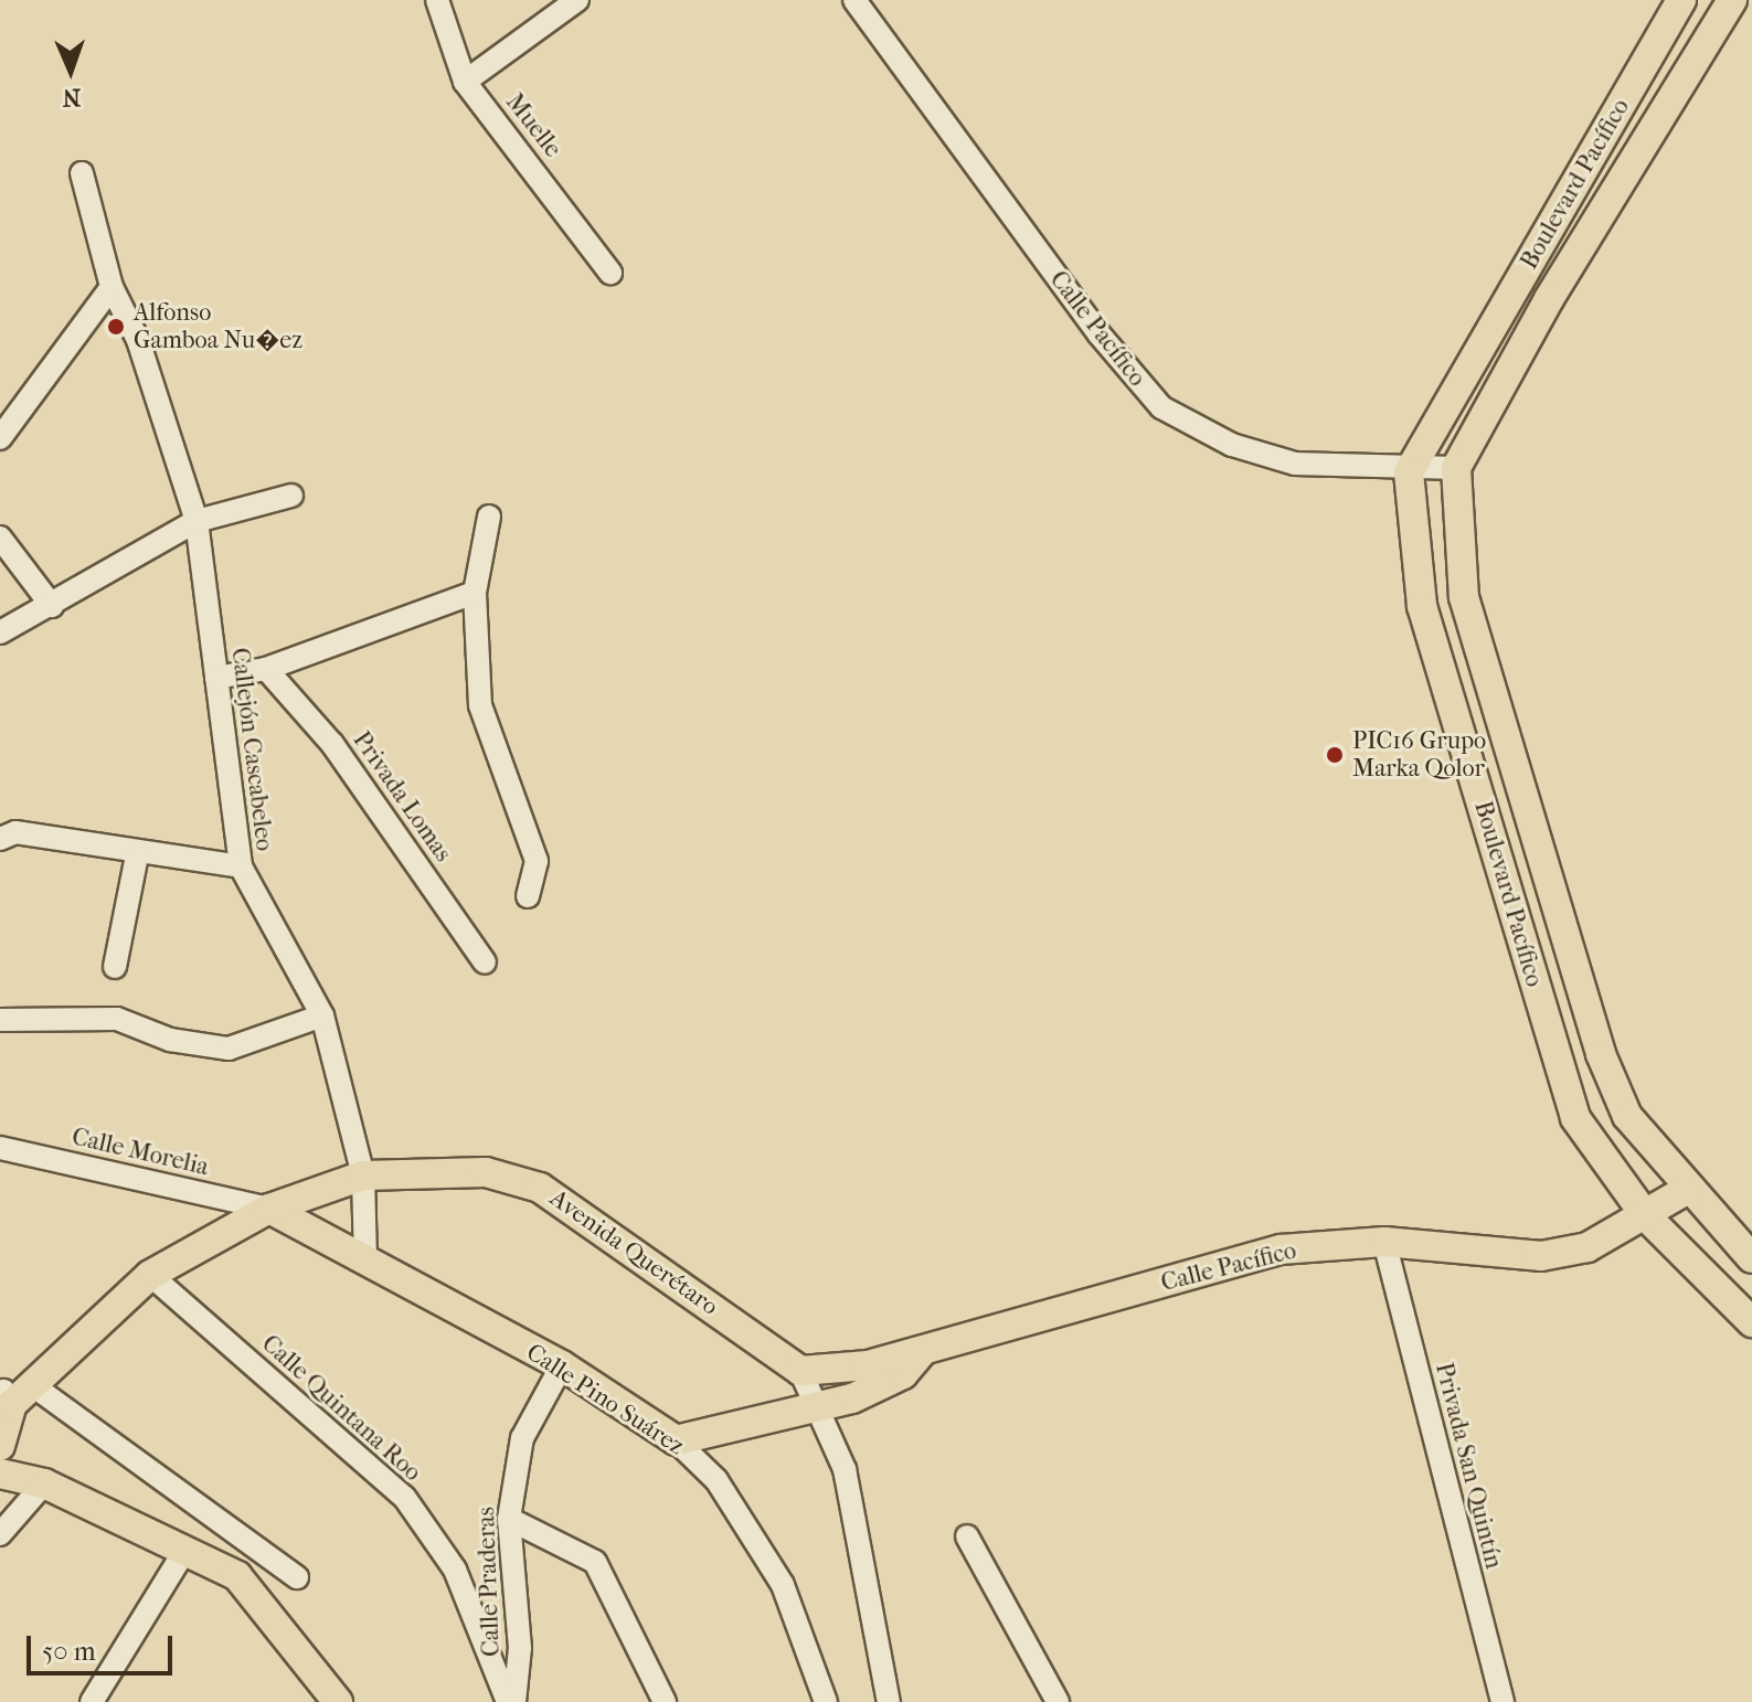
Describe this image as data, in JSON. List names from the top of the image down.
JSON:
{
  "streets": {
    "main road": [
      "Boulevard Pacífico",
      "Calle Pacífico",
      "Avenida Querétaro",
      "Calle Pino Suárez"
    ],
    "street": [
      "Muelle",
      "Callejón Cascabeleo",
      "Privada Lomas",
      "Calle Morelia",
      "Calle Quintana Roo",
      "Privada San Quintín",
      "Calle Praderas"
    ]
  },
  "crossings": [
    ["Boulevard Pacífico", "Calle Pacífico"],
    ["Calle Pacífico", "Avenida Querétaro"],
    ["Calle Pacífico", "Calle Pino Suárez"],
    ["Calle Pacífico", "Privada San Quintín"],
    ["Callejón Cascabeleo", "Avenida Querétaro"],
    ["Callejón Cascabeleo", "Calle Pino Suárez"],
    ["Calle Morelia", "Avenida Querétaro"],
    ["Calle Morelia", "Calle Pino Suárez"],
    ["Avenida Querétaro", "Calle Pino Suárez"],
    ["Avenida Querétaro", "Calle Quintana Roo"],
    ["Calle Pino Suárez", "Calle Praderas"],
    ["Calle Quintana Roo", "Calle Praderas"]
  ],
  "places": ["Alfonso Gamboa Nu�ez", "PIC16 Grupo Marka Qolor"],
  "scale_bar": "50 m",
  "north": "bottom"
}
